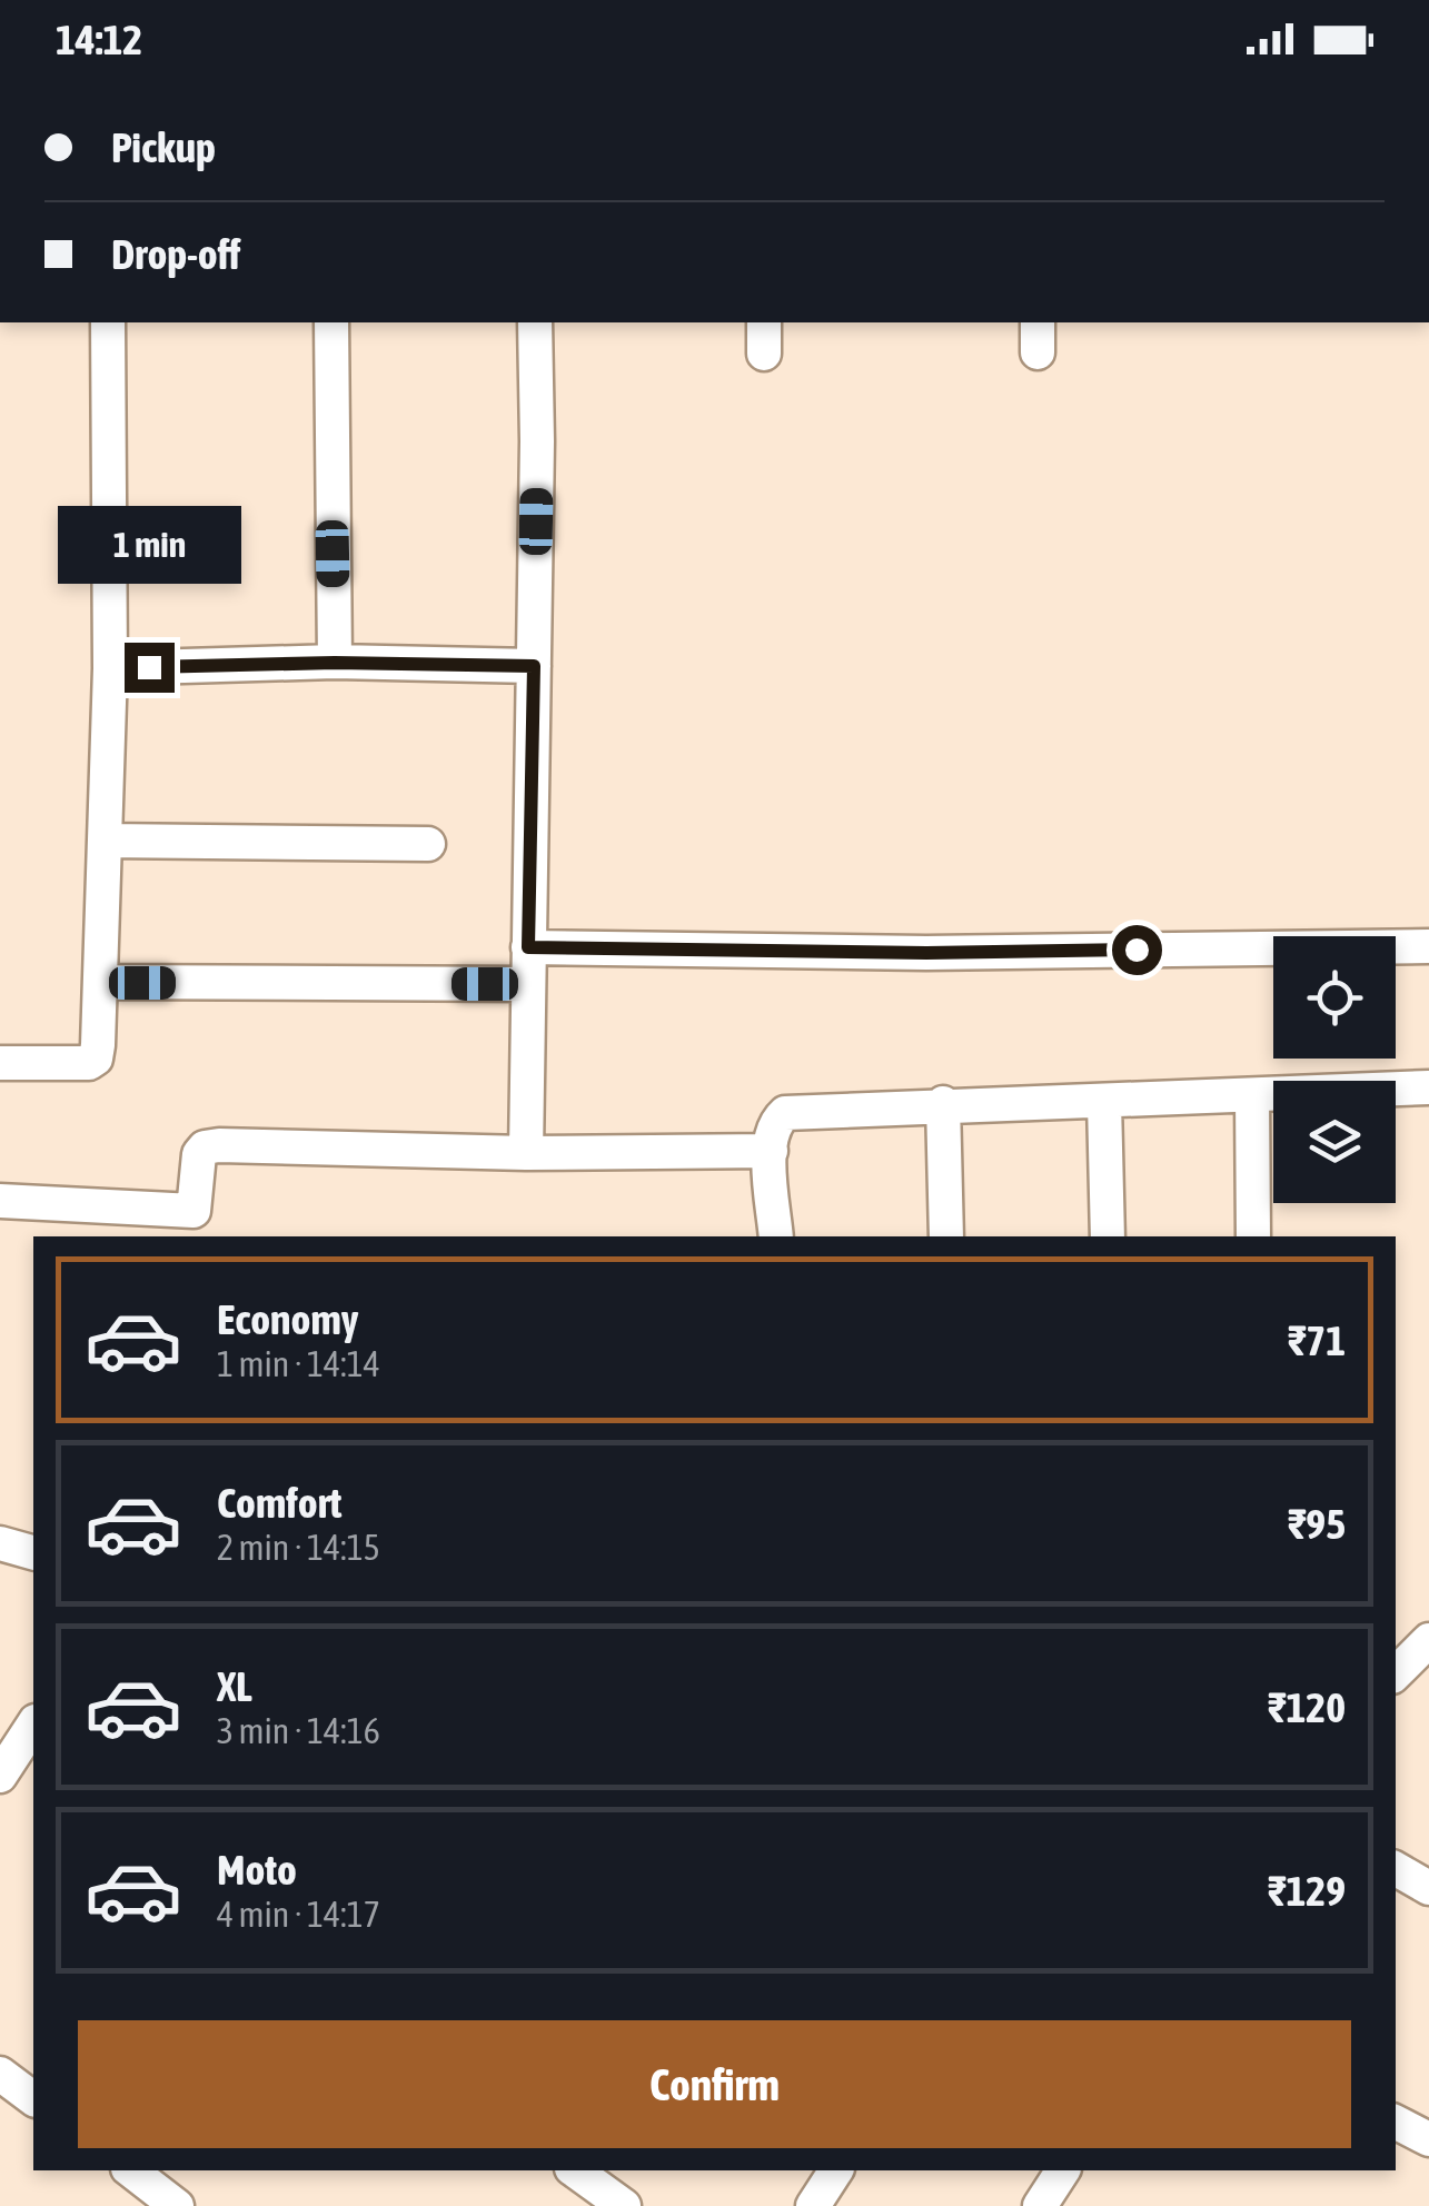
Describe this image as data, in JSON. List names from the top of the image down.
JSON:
{
  "page": {
    "status": "14:12",
    "banner": ["Pickup", "Drop-off"],
    "bubble": "1 min",
    "list": [
      {
        "name": "Economy",
        "note": "1 min · 14:14",
        "value": "₹71"
      },
      {
        "name": "Comfort",
        "note": "2 min · 14:15",
        "value": "₹95"
      },
      {
        "name": "XL",
        "note": "3 min · 14:16",
        "value": "₹120"
      },
      {
        "name": "Moto",
        "note": "4 min · 14:17",
        "value": "₹129"
      }
    ],
    "buttons": "Confirm"
  }
}
